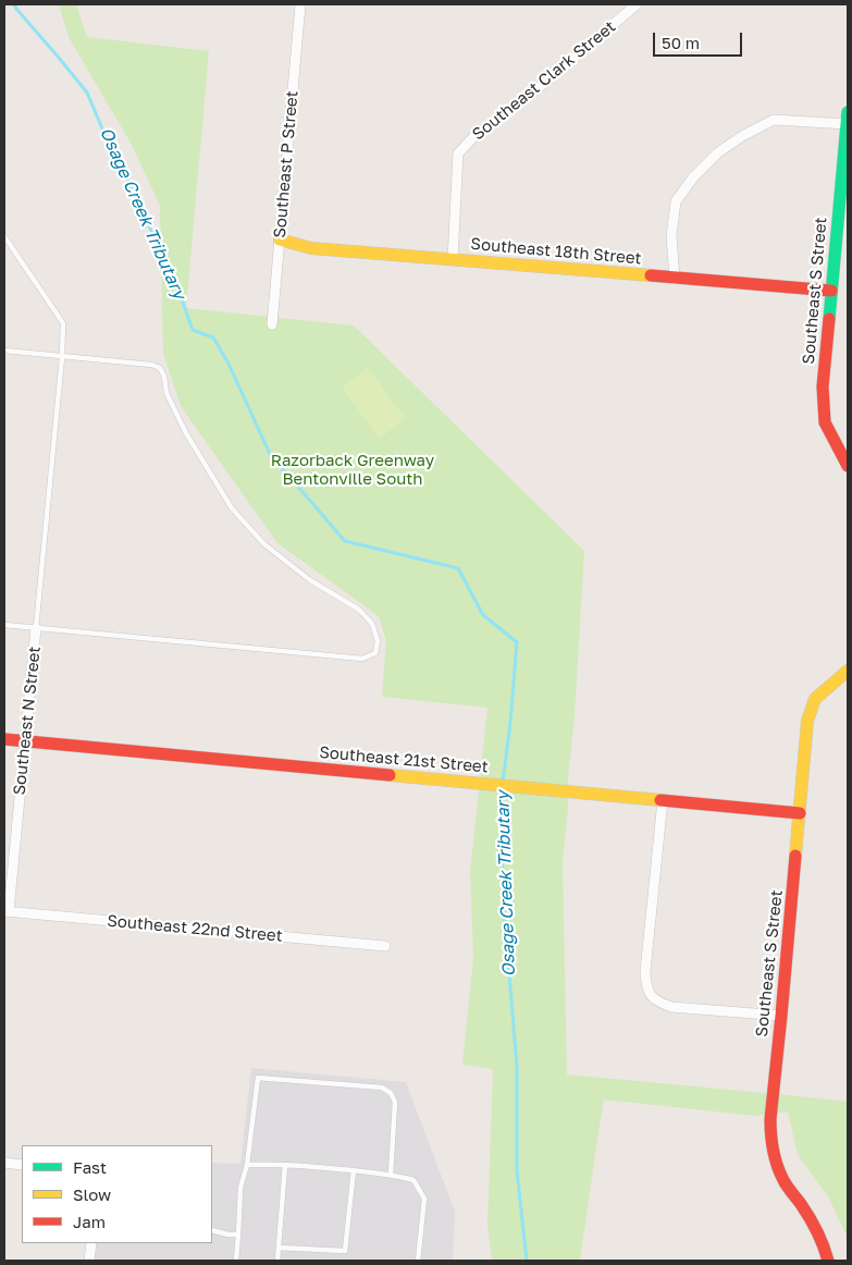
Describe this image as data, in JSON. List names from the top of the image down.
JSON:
{
  "streets": {
    "street": [
      "Southeast Clark Street",
      "Southeast P Street",
      "Southeast 18th Street",
      "Southeast S Street",
      "Southeast N Street",
      "Southeast 21st Street",
      "Southeast 22nd Street"
    ]
  },
  "crossings": [
    ["Southeast Clark Street", "Southeast 18th Street"],
    ["Southeast P Street", "Southeast 18th Street"],
    ["Southeast 18th Street", "Southeast S Street"],
    ["Southeast S Street", "Southeast 21st Street"],
    ["Southeast N Street", "Southeast 21st Street"],
    ["Southeast N Street", "Southeast 22nd Street"]
  ],
  "water": ["Osage Creek Tributary"],
  "parks": ["Razorback Greenway Bentonville South"],
  "legend": ["Fast", "Slow", "Jam"],
  "scale_bar": "50 m"
}
